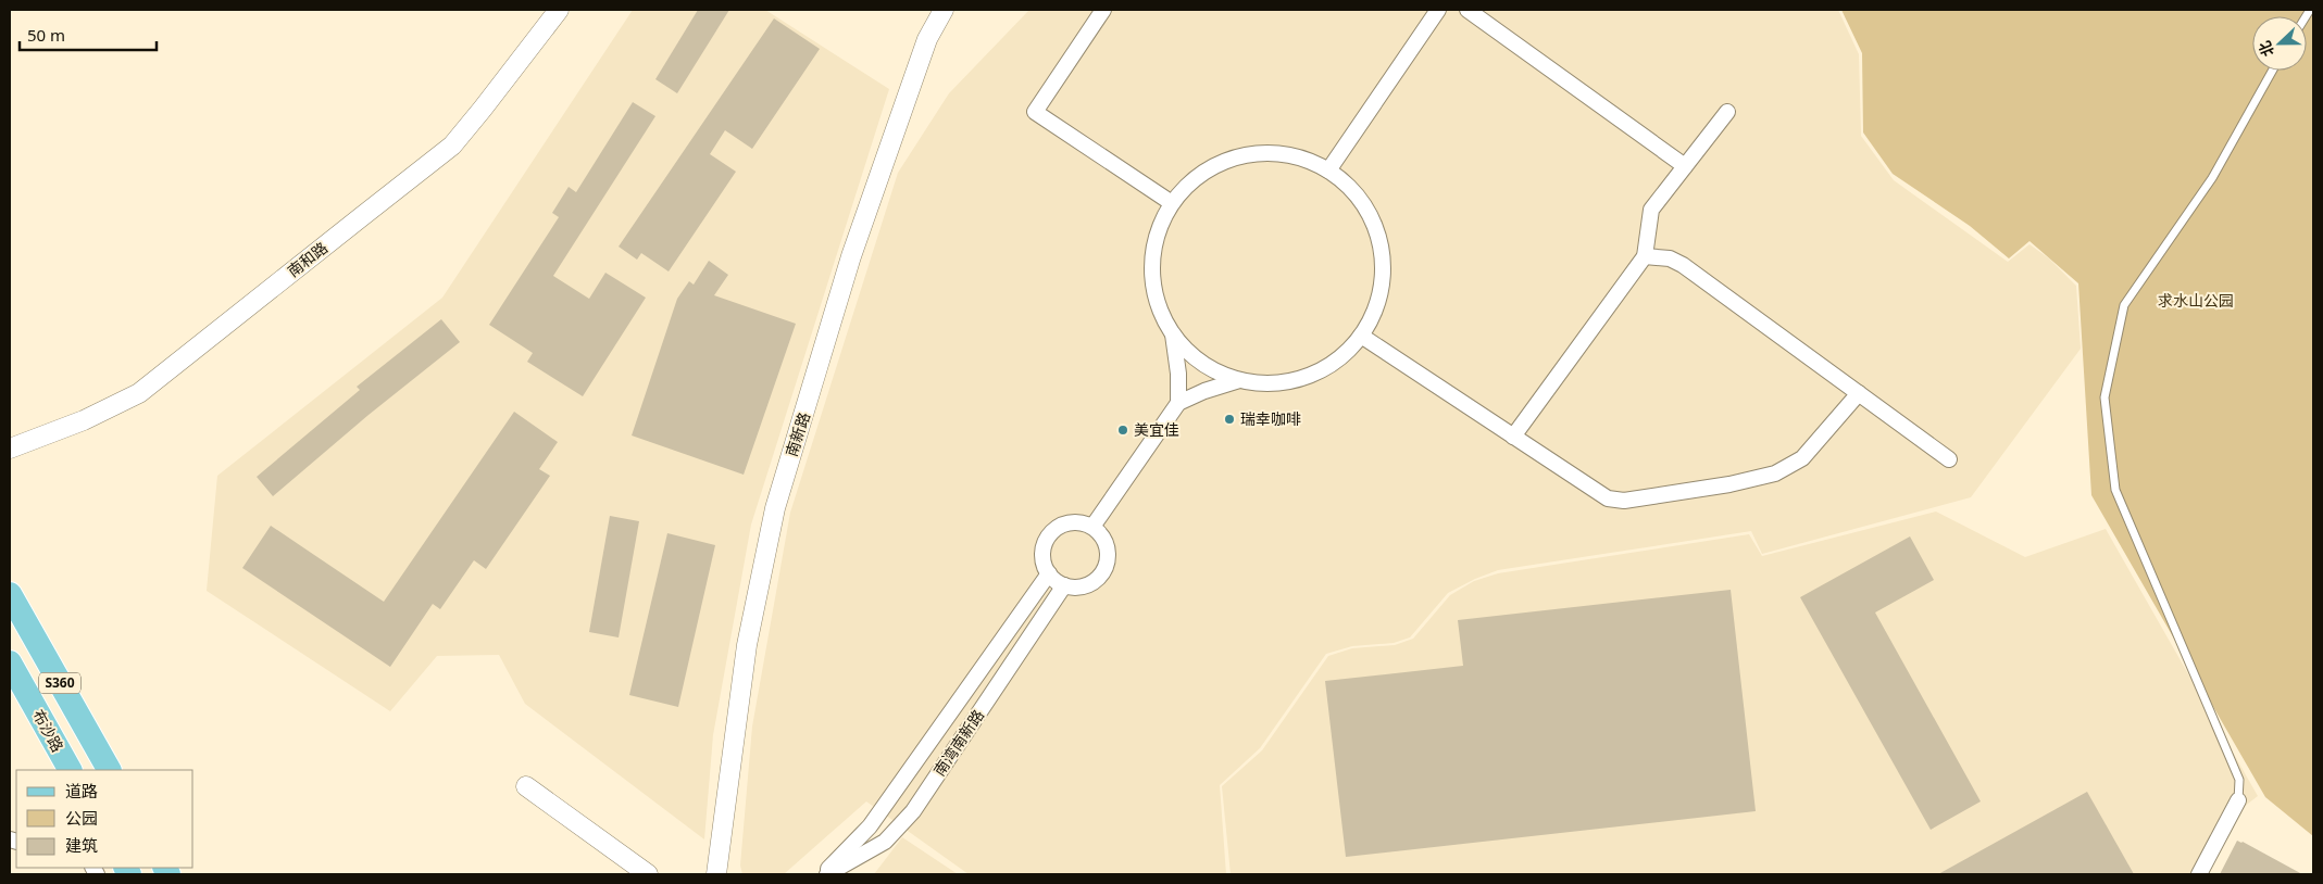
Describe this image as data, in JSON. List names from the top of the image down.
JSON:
{
  "streets": {
    "main road": ["S360", "布沙路"],
    "street": ["南和路", "南新路", "南湾南新路"]
  },
  "parks": ["求水山公园"],
  "places": ["瑞幸咖啡", "美宜佳"],
  "legend": ["道路", "公园", "建筑"],
  "scale_bar": "50 m",
  "north": "left"
}
